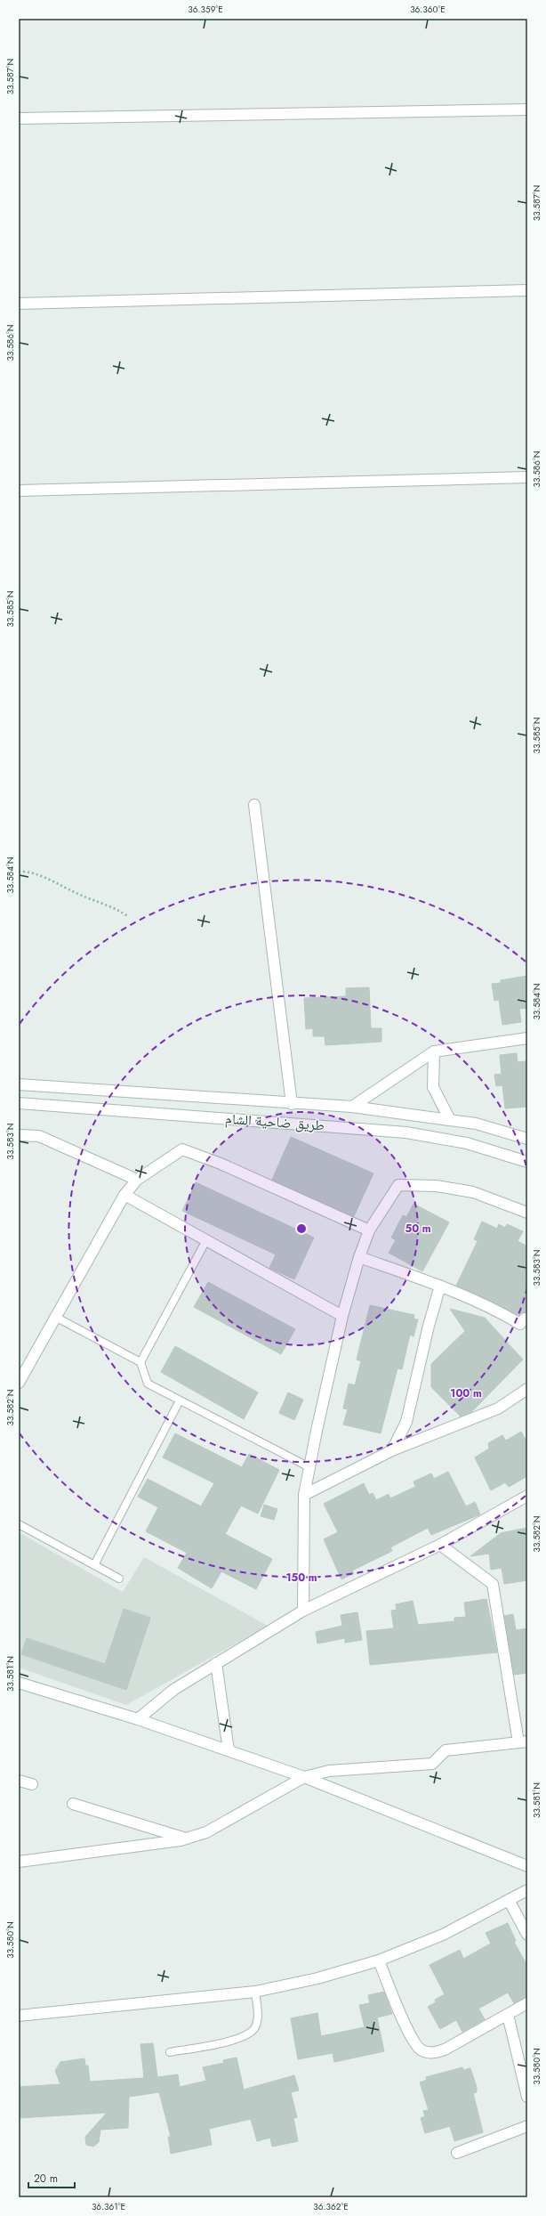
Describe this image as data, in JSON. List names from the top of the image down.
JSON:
{
  "streets": {
    "street": ["طريق ضاحية الشام"]
  },
  "scale_bar": "20 m",
  "coordinates": [
    "36.359°E",
    "36.360°E",
    "33.587°N",
    "33.586°N",
    "33.585°N",
    "33.584°N",
    "33.583°N",
    "33.582°N",
    "33.581°N",
    "33.580°N",
    "36.361°E",
    "36.362°E"
  ],
  "rings": ["50 m", "100 m", "150 m"]
}
